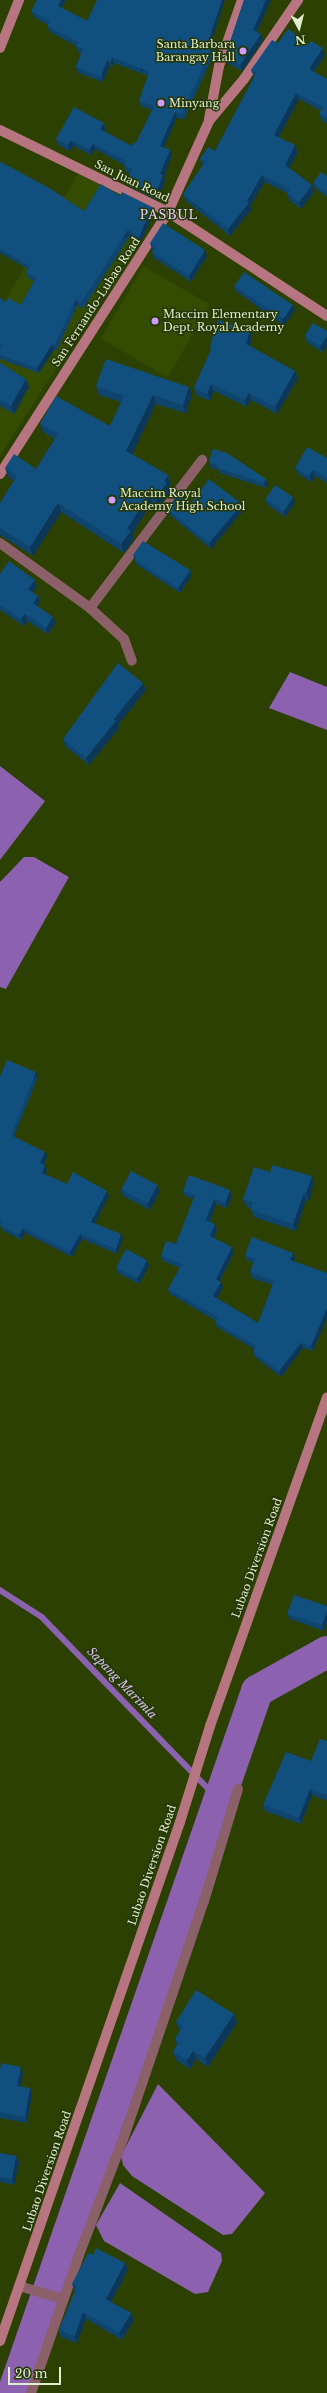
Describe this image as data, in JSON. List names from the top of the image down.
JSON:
{
  "streets": {
    "street": ["San Juan Road", "San Fernando-Lubao Road", "Lubao Diversion Road"]
  },
  "crossings": [
    ["San Juan Road", "San Fernando-Lubao Road"]
  ],
  "districts": ["PASBUL"],
  "water": ["Sapang Marimla"],
  "places": [
    "Santa Barbara Barangay Hall",
    "Minyang",
    "Maccim Elementary Dept. Royal Academy",
    "Maccim Royal Academy High School"
  ],
  "scale_bar": "20 m",
  "north": "bottom"
}
